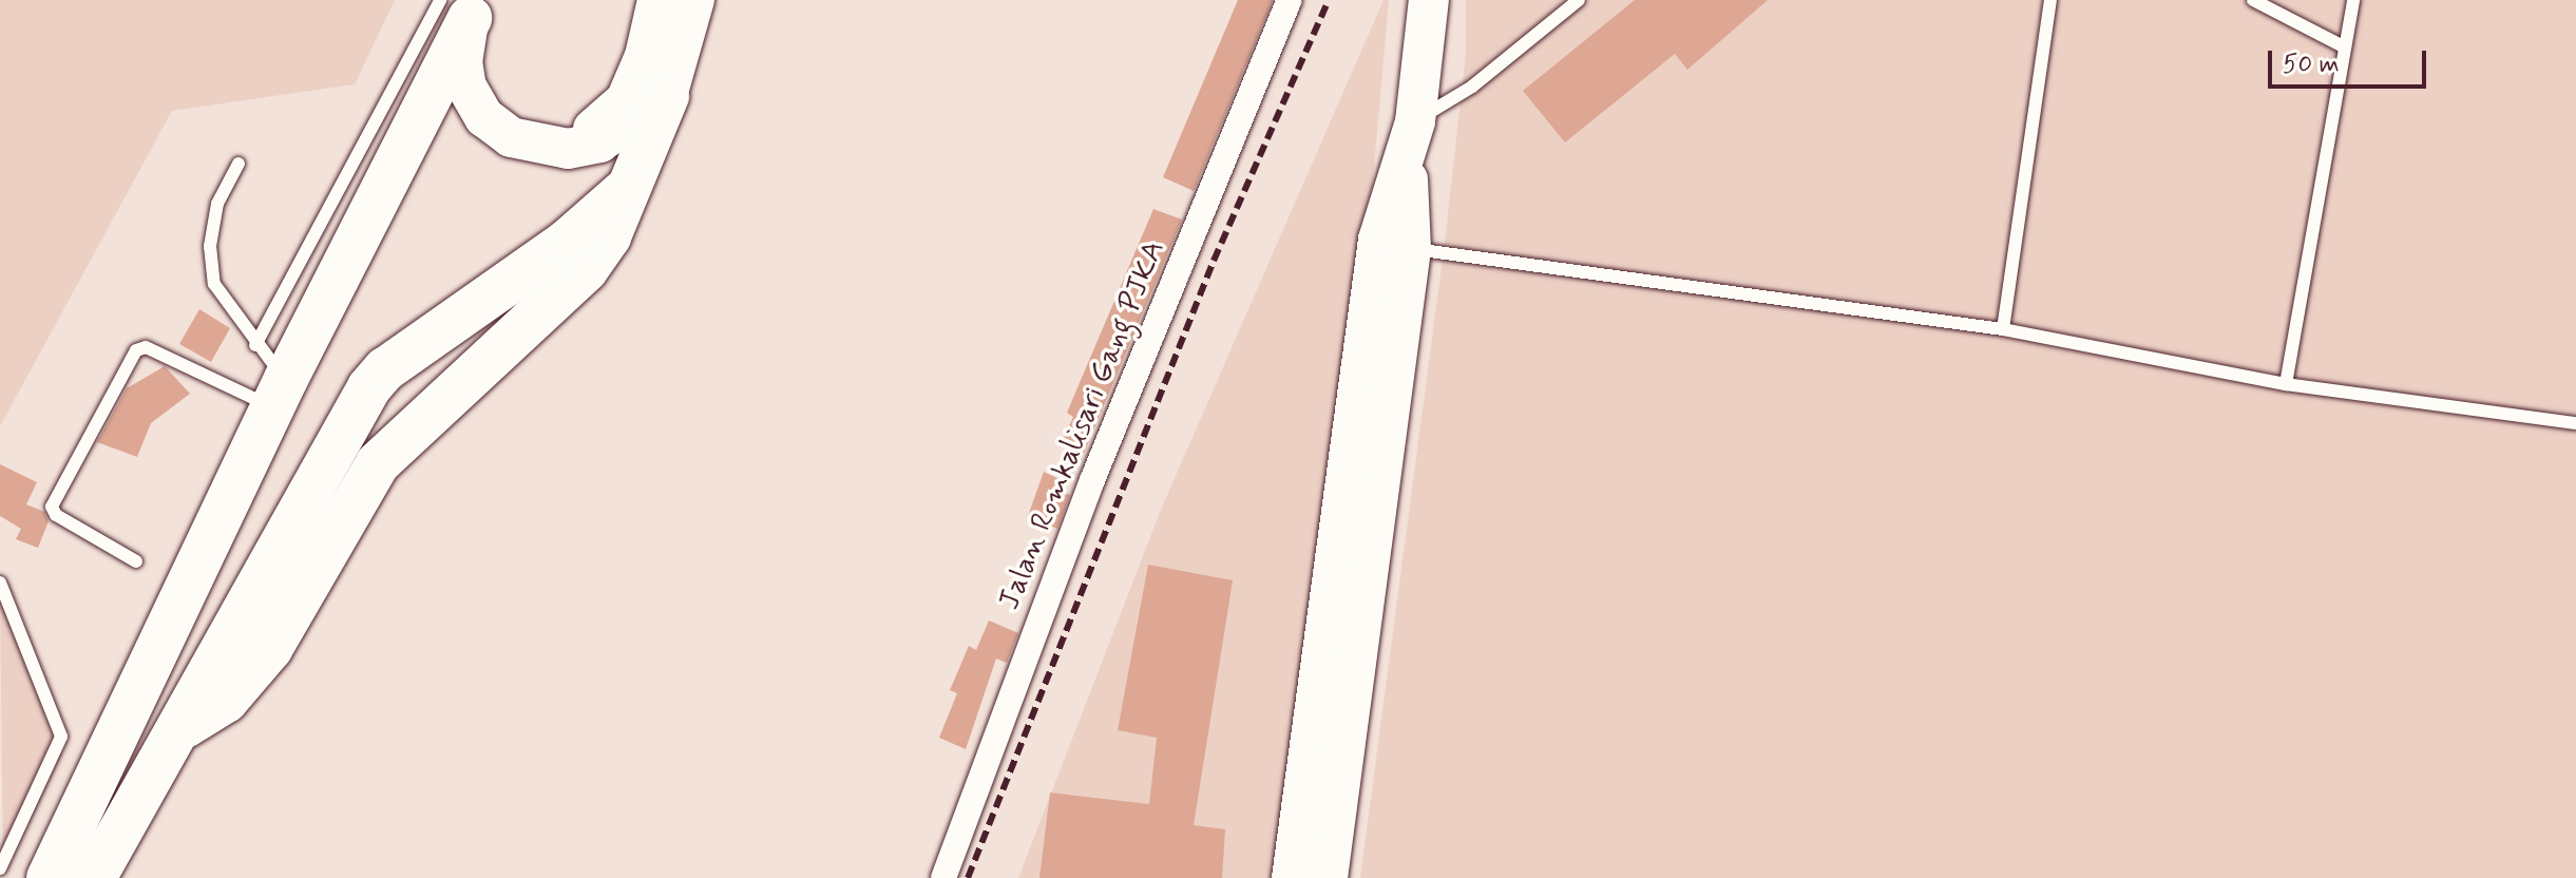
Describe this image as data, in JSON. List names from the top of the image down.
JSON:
{
  "streets": {
    "street": ["Jalan Romkalisari Gang PJKA"]
  },
  "scale_bar": "50 m"
}
